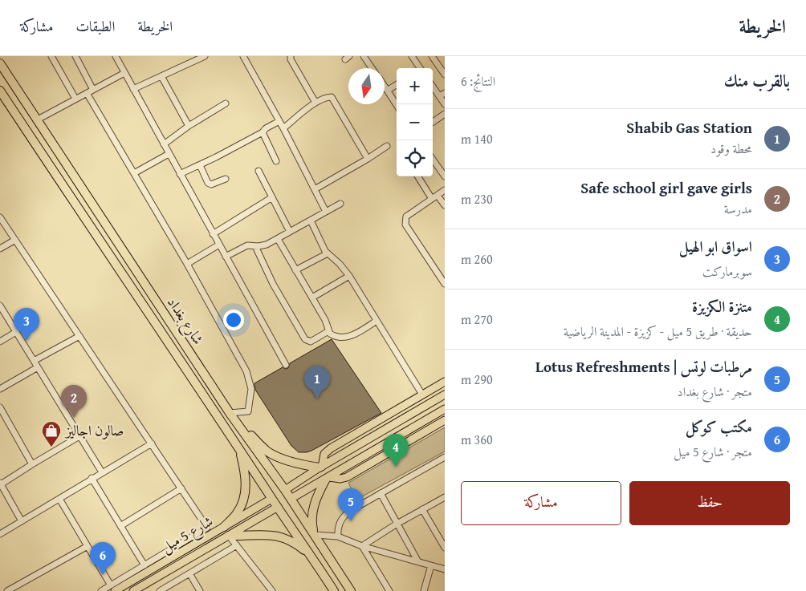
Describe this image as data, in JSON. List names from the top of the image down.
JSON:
{
  "streets": {
    "highway": ["شارع بغداد"],
    "main road": ["شارع 5 ميل"]
  },
  "crossings": [
    ["شارع بغداد", "شارع 5 ميل"]
  ],
  "places": {
    "shop": ["صالون اجاليز"]
  },
  "north": "bottom",
  "page": {
    "header": "الخريطة",
    "nav": ["الخريطة", "الطبقات", "مشاركة"],
    "heading": ["بالقرب منك", "النتائج: 6"],
    "map_buttons": ["+", "−"],
    "list": [
      {
        "mark": "1",
        "name": "Shabib Gas Station",
        "note": "محطة وقود",
        "value": "140 m"
      },
      {
        "mark": "2",
        "name": "Safe school girl gave girls",
        "note": "مدرسة",
        "value": "230 m"
      },
      {
        "mark": "3",
        "name": "اسواق ابو الهيل",
        "note": "سوبرماركت",
        "value": "260 m"
      },
      {
        "mark": "4",
        "name": "متنزة الكزيزة",
        "note": "حديقة · طريق 5 ميل - كزيزة - المدينة الرياضية",
        "value": "270 m"
      },
      {
        "mark": "5",
        "name": "مرطبات لوتس | Lotus Refreshments",
        "note": "متجر · شارع بغداد",
        "value": "290 m"
      },
      {
        "mark": "6",
        "name": "مكتب كوكل",
        "note": "متجر · شارع 5 ميل",
        "value": "360 m"
      }
    ],
    "pins": [
      "3",
      "1",
      "2",
      "4",
      "5",
      "6"
    ],
    "buttons": ["حفظ", "مشاركة"]
  }
}
